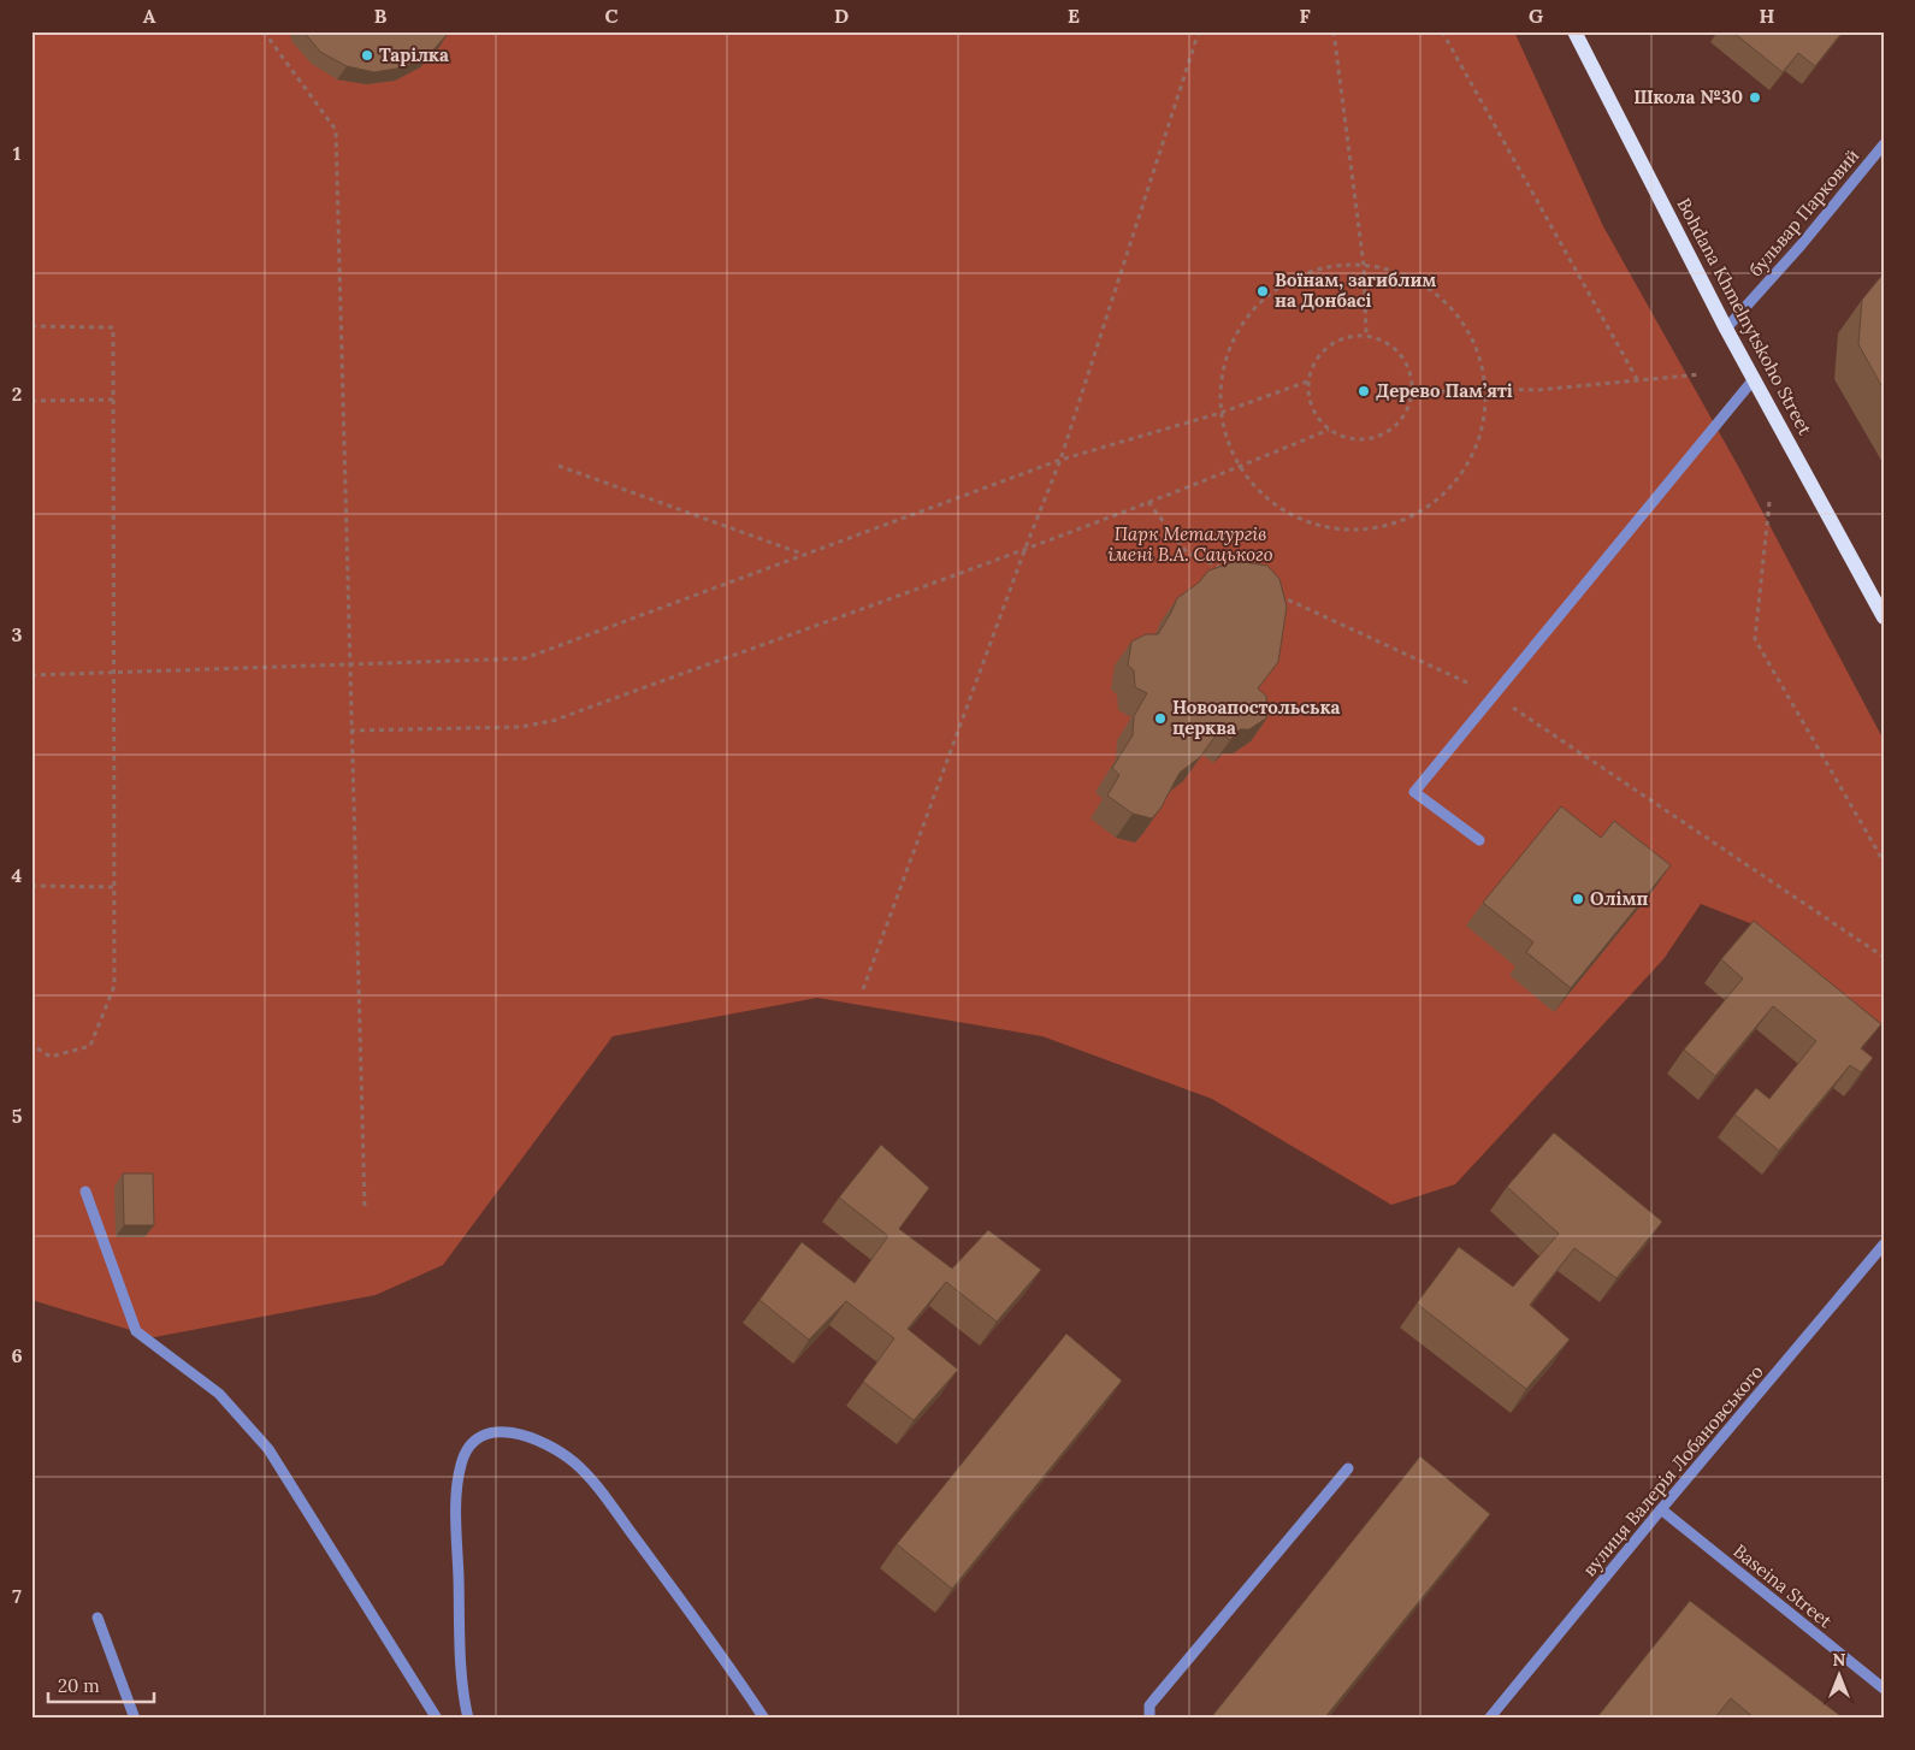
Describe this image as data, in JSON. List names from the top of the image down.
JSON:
{
  "streets": {
    "main road": ["Bohdana Khmelnytskoho Street"],
    "street": ["бульвар Парковий", "вулиця Валерія Лобановського", "Baseina Street"]
  },
  "crossings": [
    ["бульвар Парковий", "Bohdana Khmelnytskoho Street"],
    ["вулиця Валерія Лобановського", "Baseina Street"]
  ],
  "parks": ["Парк Металургів імені В.А. Сацького"],
  "places": [
    "Тарілка",
    "Школа №30",
    "Воїнам, загиблим на Донбасі",
    "Дерево Пам’яті",
    "Новоапостольська церква",
    "Олімп"
  ],
  "scale_bar": "20 m",
  "north": "top",
  "grid": {
    "columns": [
      "A",
      "B",
      "C",
      "D",
      "E",
      "F",
      "G",
      "H"
    ],
    "rows": [
      "1",
      "2",
      "3",
      "4",
      "5",
      "6",
      "7"
    ]
  }
}
